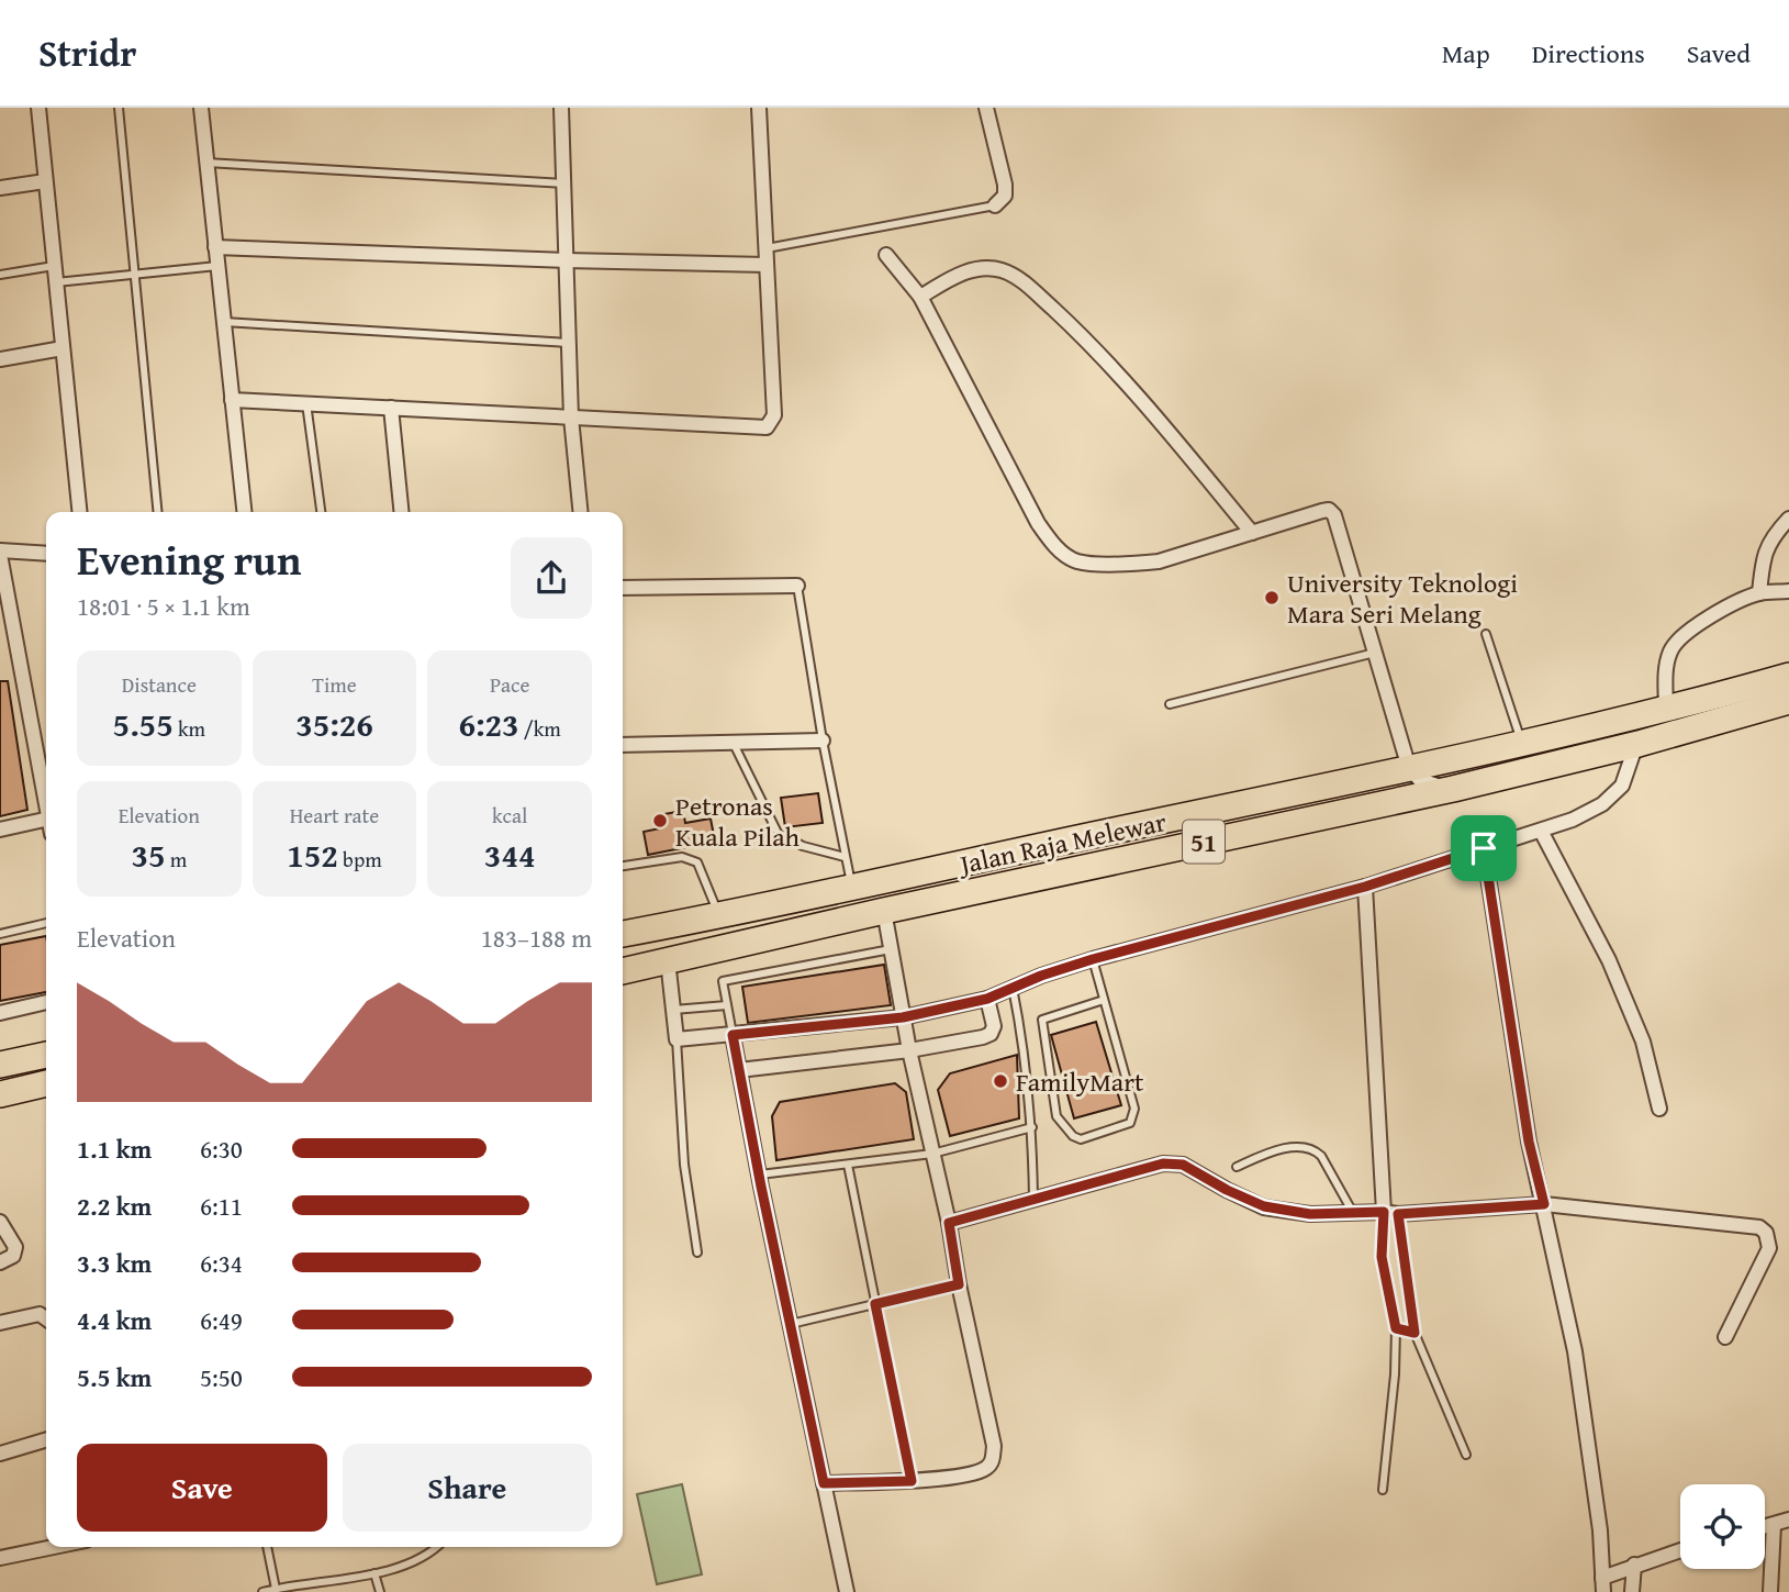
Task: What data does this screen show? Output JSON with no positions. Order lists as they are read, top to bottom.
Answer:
{
  "streets": {
    "highway": ["51", "Jalan Raja Melewar"]
  },
  "places": ["University Teknologi Mara Seri Melang", "Petronas Kuala Pilah", "FamilyMart"],
  "page": {
    "header": "Stridr",
    "nav": ["Map", "Directions", "Saved"],
    "heading": ["Evening run", "18:01 · 5 × 1.1 km"],
    "stats": [
      ["Distance", "5.55 km"],
      ["Time", "35:26"],
      ["Pace", "6:23 /km"],
      ["Elevation", "35 m"],
      ["Heart rate", "152 bpm"],
      ["kcal", "344"]
    ],
    "chart": ["Elevation", "183–188 m"],
    "list": [
      {
        "name": "1.1 km",
        "note": "6:30"
      },
      {
        "name": "2.2 km",
        "note": "6:11"
      },
      {
        "name": "3.3 km",
        "note": "6:34"
      },
      {
        "name": "4.4 km",
        "note": "6:49"
      },
      {
        "name": "5.5 km",
        "note": "5:50"
      }
    ],
    "buttons": ["Save", "Share"]
  }
}
